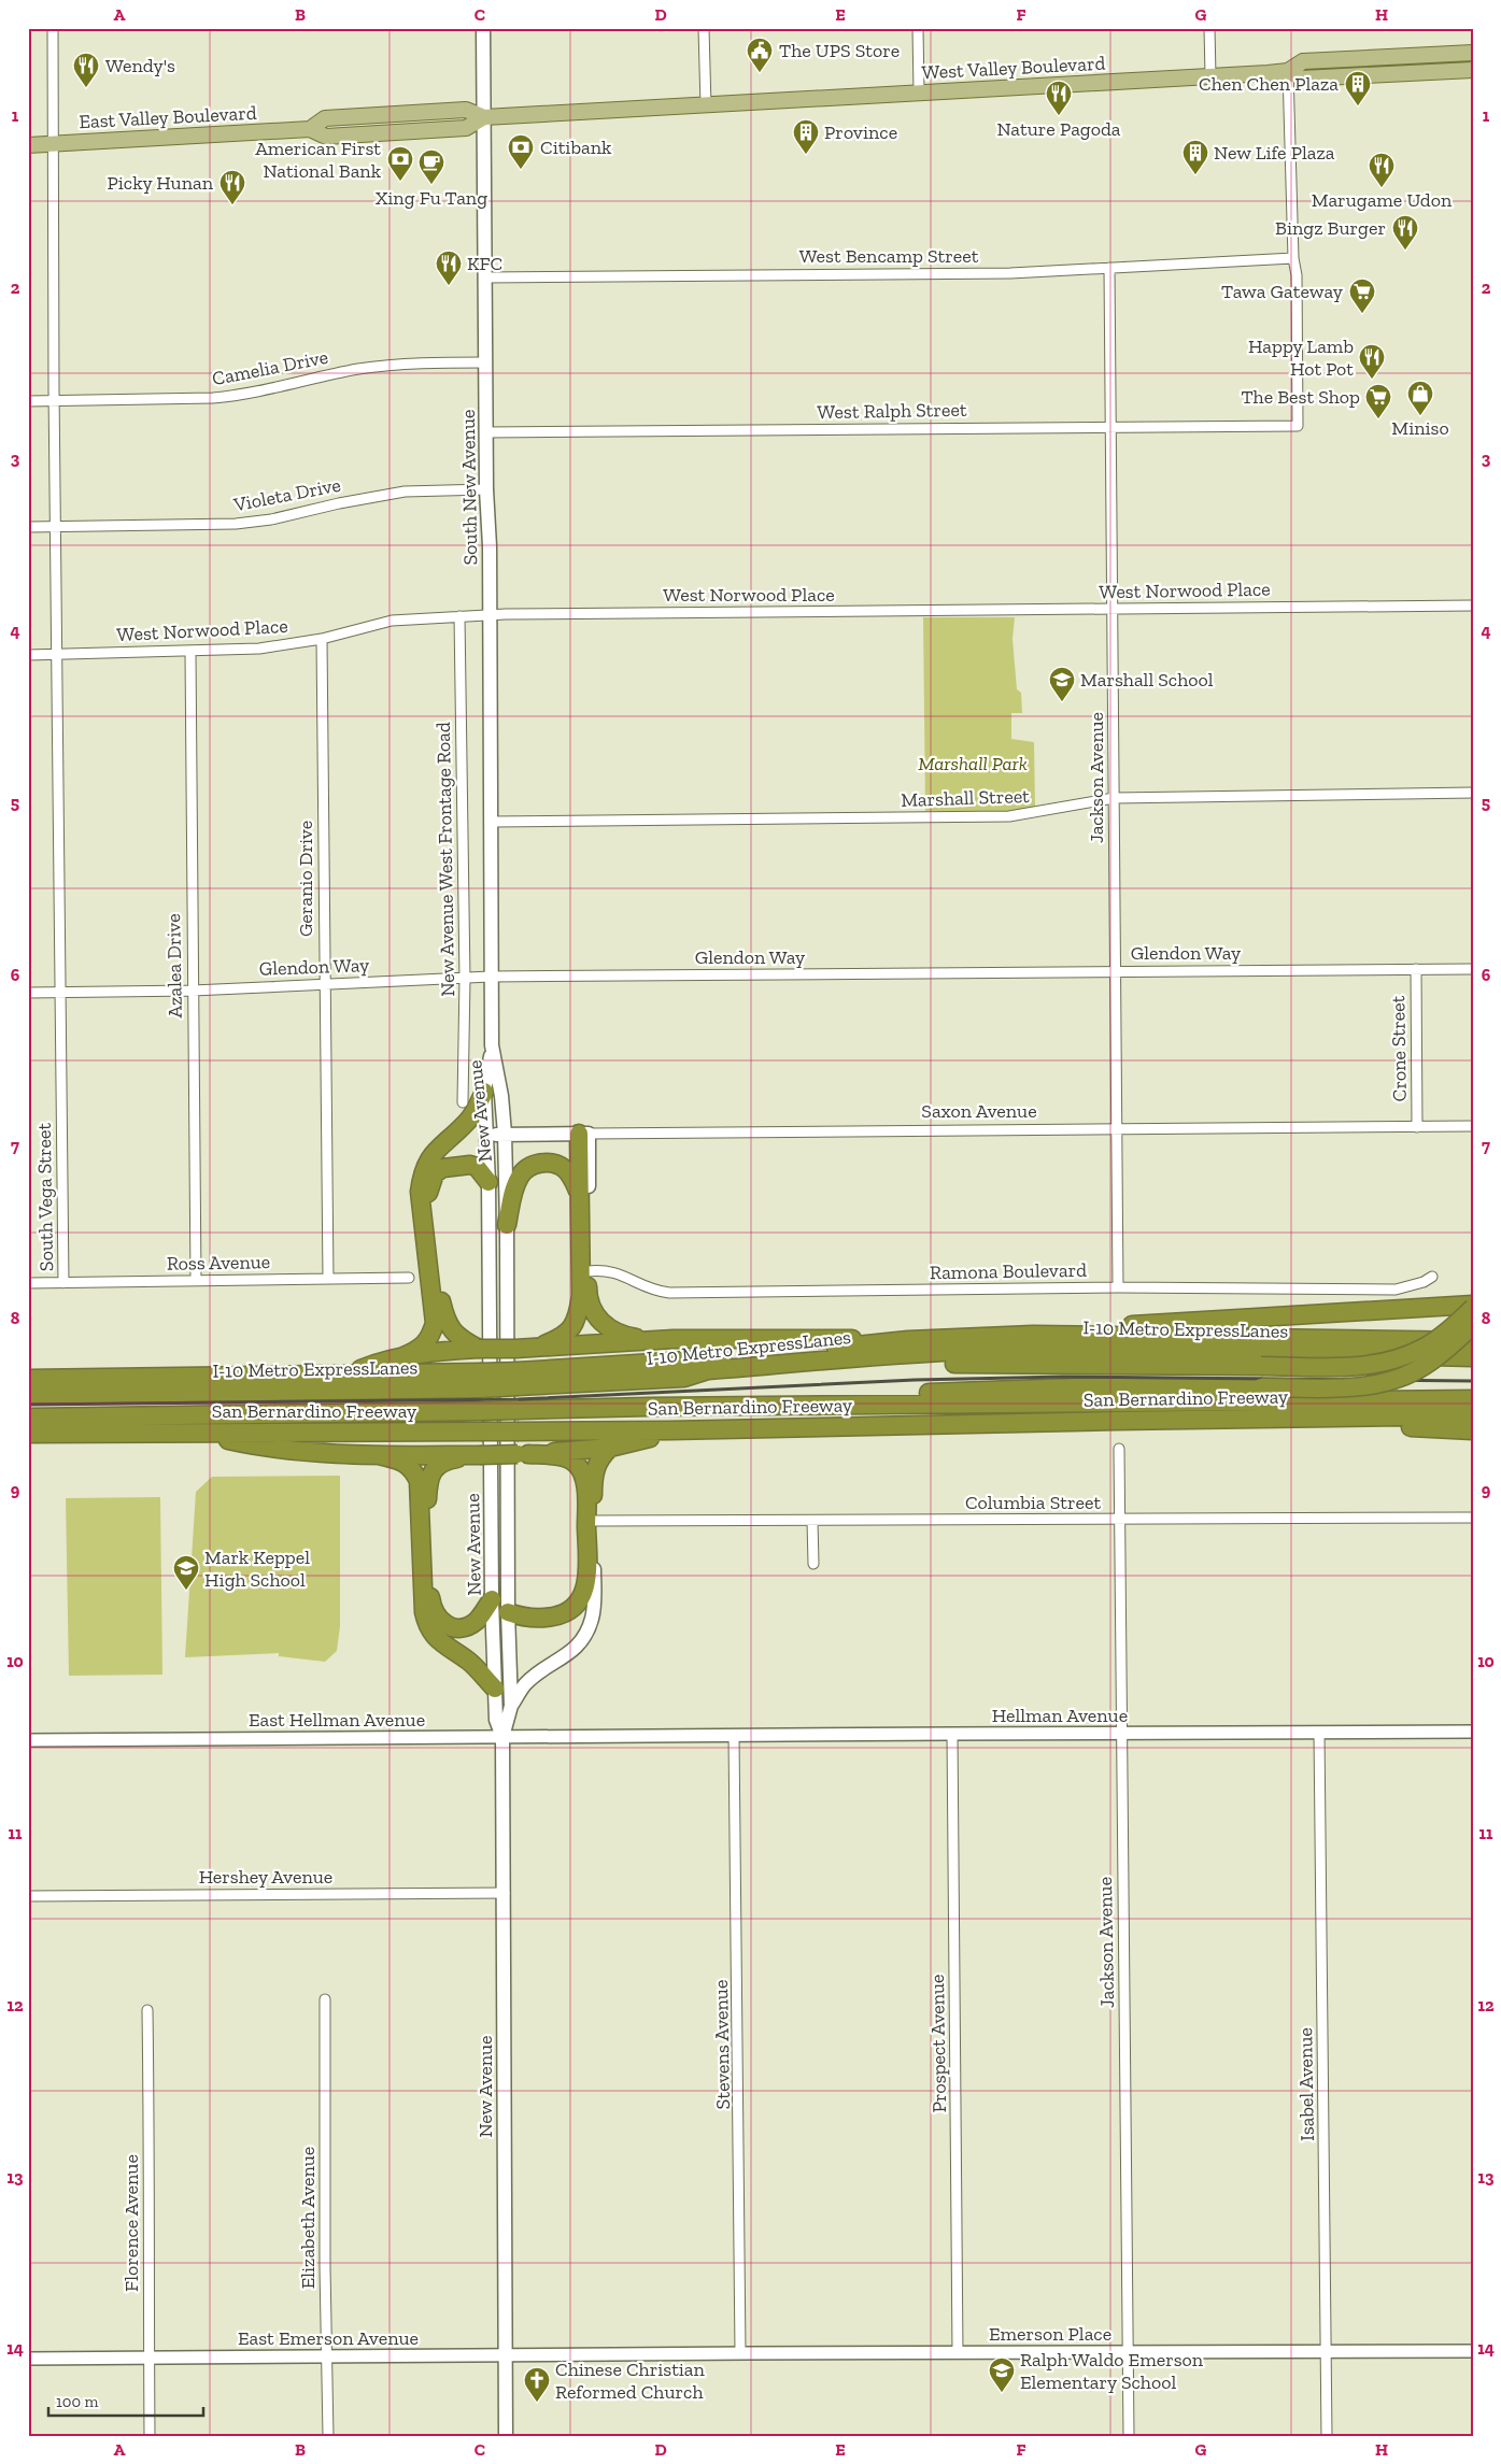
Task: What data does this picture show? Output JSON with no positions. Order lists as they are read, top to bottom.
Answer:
{
  "streets": {
    "highway": ["I-10 Metro ExpressLanes", "San Bernardino Freeway"],
    "main road": [
      "West Valley Boulevard",
      "East Valley Boulevard",
      "South New Avenue",
      "New Avenue",
      "Saxon Avenue"
    ],
    "street": [
      "West Bencamp Street",
      "Camelia Drive",
      "West Ralph Street",
      "Violeta Drive",
      "West Norwood Place",
      "Jackson Avenue",
      "Marshall Street",
      "New Avenue West Frontage Road",
      "Geranio Drive",
      "Glendon Way",
      "Azalea Drive",
      "Crone Street",
      "South Vega Street",
      "Ross Avenue",
      "Ramona Boulevard",
      "Columbia Street",
      "Hellman Avenue",
      "East Hellman Avenue",
      "Hershey Avenue",
      "Prospect Avenue",
      "Stevens Avenue",
      "Isabel Avenue",
      "Elizabeth Avenue",
      "Florence Avenue",
      "Emerson Place",
      "East Emerson Avenue"
    ]
  },
  "crossings": [
    ["West Valley Boulevard", "East Valley Boulevard"],
    ["West Valley Boulevard", "South New Avenue"],
    ["East Valley Boulevard", "South Vega Street"],
    ["West Bencamp Street", "West Ralph Street"],
    ["West Bencamp Street", "South New Avenue"],
    ["West Bencamp Street", "Jackson Avenue"],
    ["Camelia Drive", "South New Avenue"],
    ["Camelia Drive", "South Vega Street"],
    ["West Ralph Street", "South New Avenue"],
    ["West Ralph Street", "Jackson Avenue"],
    ["South New Avenue", "Violeta Drive"],
    ["South New Avenue", "West Norwood Place"],
    ["South New Avenue", "Marshall Street"],
    ["South New Avenue", "Glendon Way"],
    ["Violeta Drive", "South Vega Street"],
    ["West Norwood Place", "Jackson Avenue"],
    ["West Norwood Place", "New Avenue West Frontage Road"],
    ["West Norwood Place", "Geranio Drive"],
    ["West Norwood Place", "Azalea Drive"],
    ["West Norwood Place", "South Vega Street"],
    ["Jackson Avenue", "Marshall Street"],
    ["Jackson Avenue", "Glendon Way"],
    ["Jackson Avenue", "Saxon Avenue"],
    ["Jackson Avenue", "Ramona Boulevard"],
    ["Jackson Avenue", "Columbia Street"],
    ["Jackson Avenue", "Hellman Avenue"],
    ["Jackson Avenue", "Emerson Place"],
    ["New Avenue West Frontage Road", "Glendon Way"],
    ["Geranio Drive", "Glendon Way"],
    ["Geranio Drive", "Ross Avenue"],
    ["Glendon Way", "Azalea Drive"],
    ["Glendon Way", "Crone Street"],
    ["Glendon Way", "South Vega Street"],
    ["Azalea Drive", "Ross Avenue"],
    ["Crone Street", "Saxon Avenue"],
    ["New Avenue", "Saxon Avenue"],
    ["New Avenue", "East Hellman Avenue"],
    ["New Avenue", "Hershey Avenue"],
    ["New Avenue", "East Emerson Avenue"],
    ["South Vega Street", "Ross Avenue"],
    ["I-10 Metro ExpressLanes", "San Bernardino Freeway"],
    ["Hellman Avenue", "East Hellman Avenue"],
    ["Hellman Avenue", "Prospect Avenue"],
    ["Hellman Avenue", "Stevens Avenue"],
    ["Hellman Avenue", "Isabel Avenue"],
    ["Prospect Avenue", "Emerson Place"],
    ["Stevens Avenue", "Emerson Place"],
    ["Isabel Avenue", "Emerson Place"],
    ["Elizabeth Avenue", "East Emerson Avenue"],
    ["Florence Avenue", "East Emerson Avenue"],
    ["Emerson Place", "East Emerson Avenue"]
  ],
  "parks": ["Marshall Park"],
  "places": {
    "public building": ["The UPS Store"],
    "restaurant": [
      "Wendy's",
      "Nature Pagoda",
      "Marugame Udon",
      "Picky Hunan",
      "Bingz Burger",
      "KFC",
      "Happy Lamb Hot Pot"
    ],
    "building": ["Chen Chen Plaza", "Province", "New Life Plaza"],
    "bank": ["Citibank", "American First National Bank"],
    "cafe": ["Xing Fu Tang"],
    "supermarket": ["Tawa Gateway", "The Best Shop"],
    "shop": ["Miniso"],
    "school or university": ["Marshall School", "Mark Keppel High School", "Ralph Waldo Emerson Elementary School"],
    "church": ["Chinese Christian Reformed Church"]
  },
  "scale_bar": "100 m",
  "grid": {
    "columns": [
      "A",
      "B",
      "C",
      "D",
      "E",
      "F",
      "G",
      "H"
    ],
    "rows": [
      "1",
      "2",
      "3",
      "4",
      "5",
      "6",
      "7",
      "8",
      "9",
      "10",
      "11",
      "12",
      "13",
      "14"
    ]
  }
}
